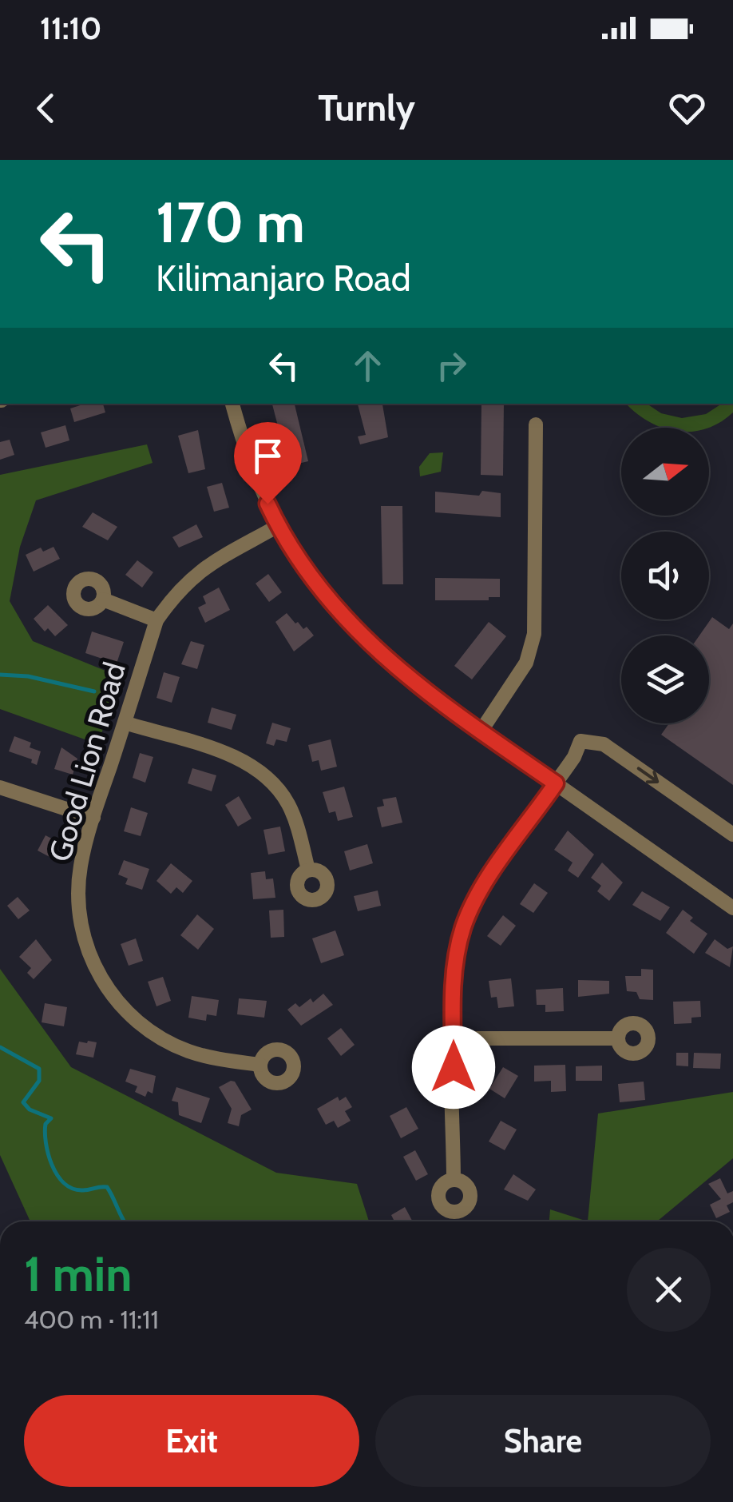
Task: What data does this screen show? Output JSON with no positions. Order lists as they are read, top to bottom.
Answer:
{
  "streets": {
    "street": ["Good Lion Road"]
  },
  "north": "right",
  "page": {
    "status": "11:10",
    "header": "Turnly",
    "turn": ["170 m", "Kilimanjaro Road"],
    "heading": ["1 min", "400 m · 11:11"],
    "buttons": ["Exit", "Share"]
  }
}
